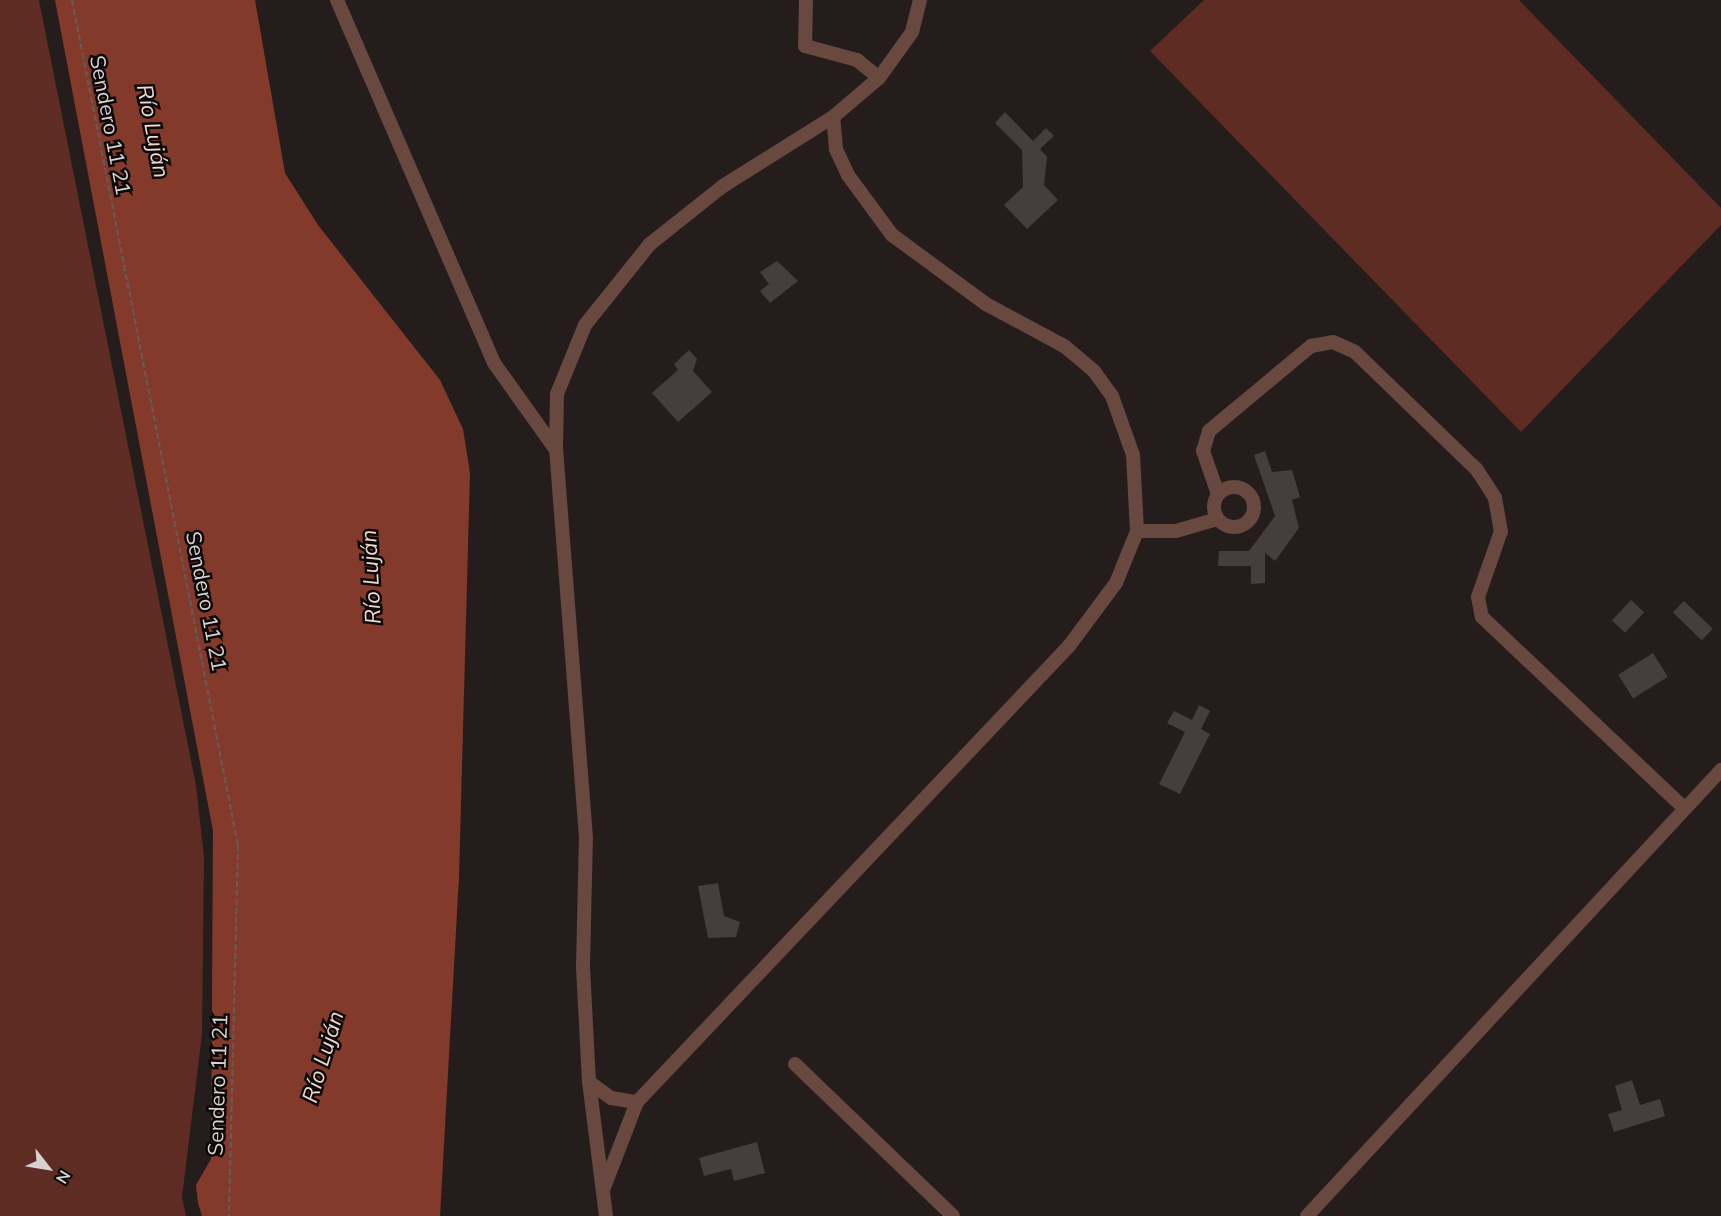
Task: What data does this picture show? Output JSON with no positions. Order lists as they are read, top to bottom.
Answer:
{
  "streets": {
    "path": ["Sendero 11 21"]
  },
  "water": ["Río Luján"],
  "north": "bottom right"
}
